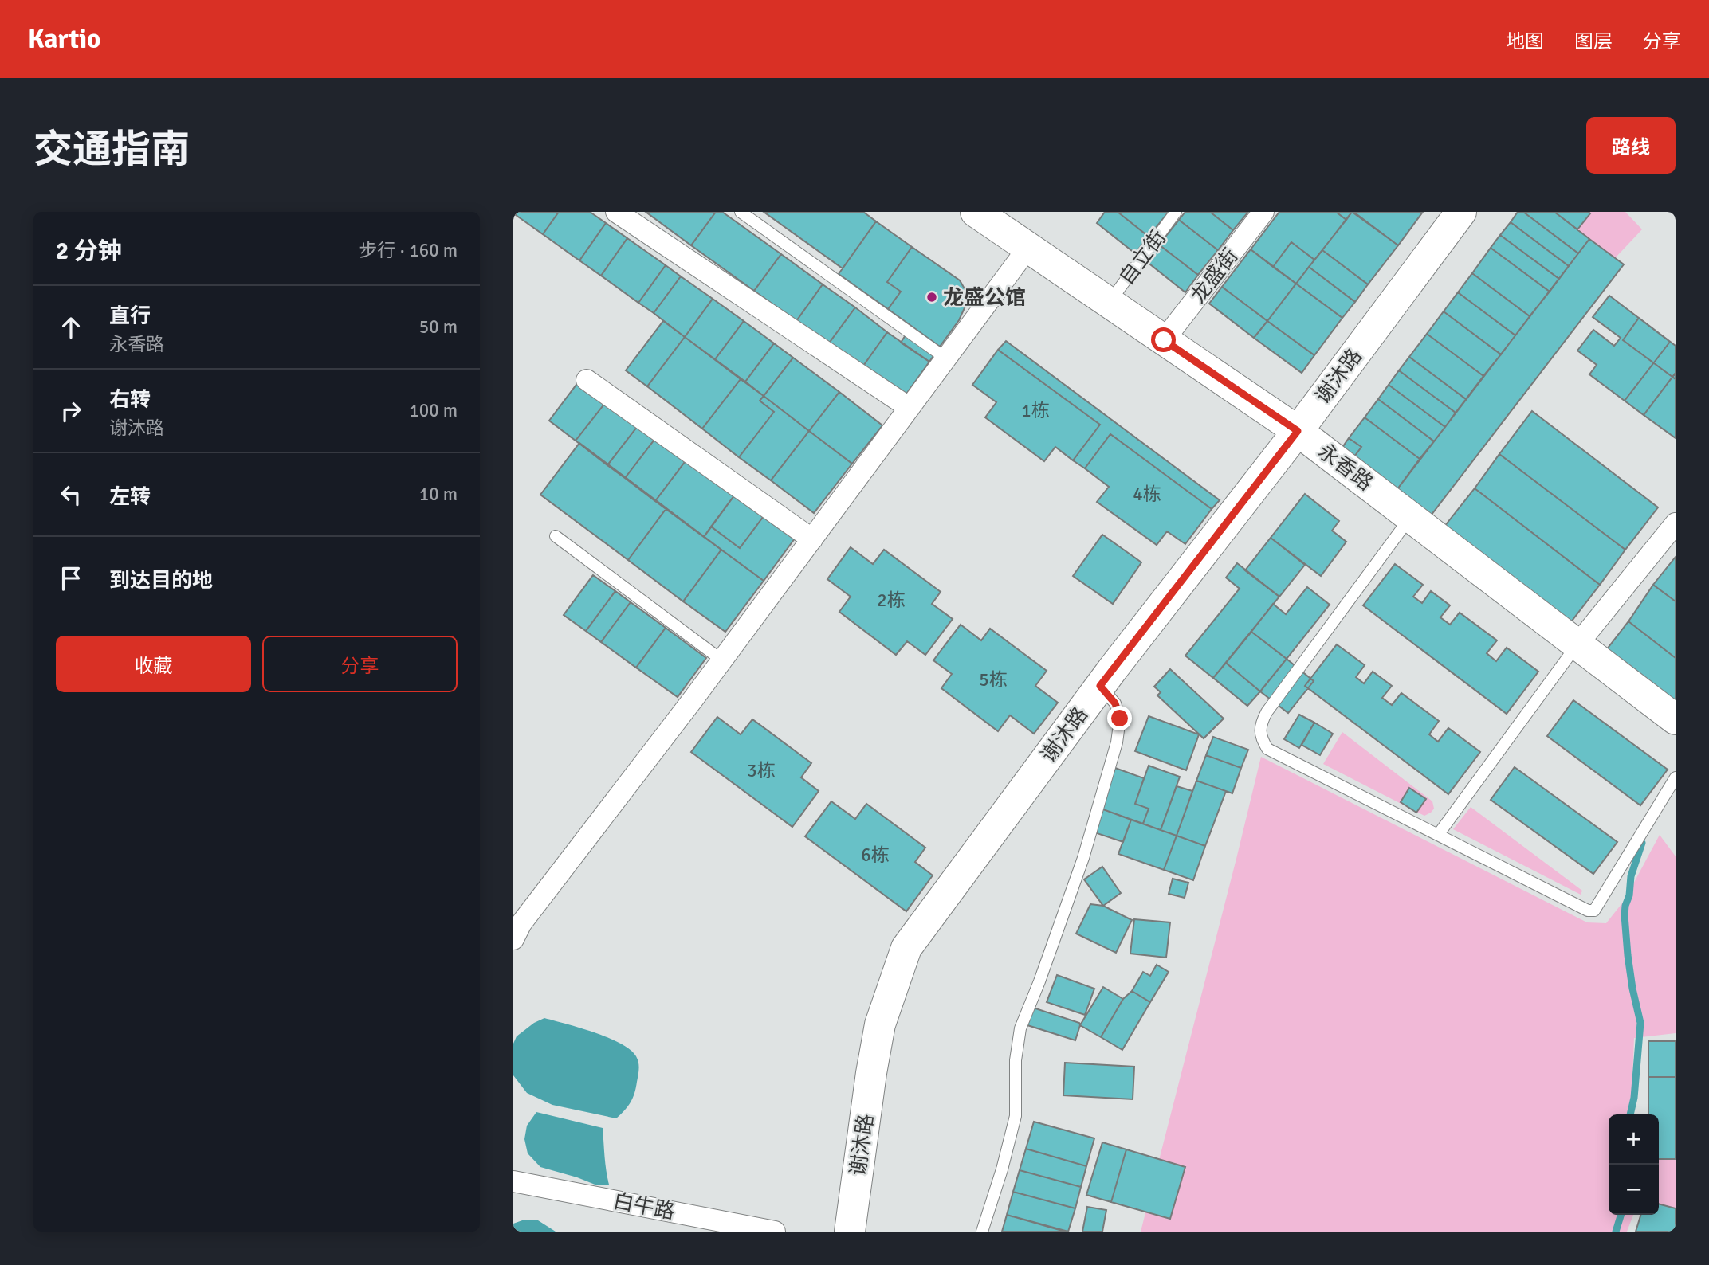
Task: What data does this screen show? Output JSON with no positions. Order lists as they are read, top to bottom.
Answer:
{
  "streets": {
    "street": [
      "龙盛街",
      "谢沐路",
      "永香路",
      "白牛路"
    ],
    "lane": ["自立街"]
  },
  "crossings": [
    ["自立街", "永香路"],
    ["龙盛街", "永香路"],
    ["谢沐路", "永香路"]
  ],
  "places": ["龙盛公馆"],
  "house_numbers": [
    "1栋",
    "4栋",
    "2栋",
    "5栋",
    "3栋",
    "6栋"
  ],
  "page": {
    "header": "Kartio",
    "nav": ["地图", "图层", "分享"],
    "title": "交通指南",
    "buttons": [
      "路线",
      ["收藏", "分享"]
    ],
    "heading": ["2 分钟", "步行 · 160 m"],
    "list": [
      ["直行", "永香路", "50 m"],
      ["右转", "谢沐路", "100 m"],
      ["左转", "10 m"],
      "到达目的地"
    ],
    "map_buttons": ["+", "−"]
  }
}
